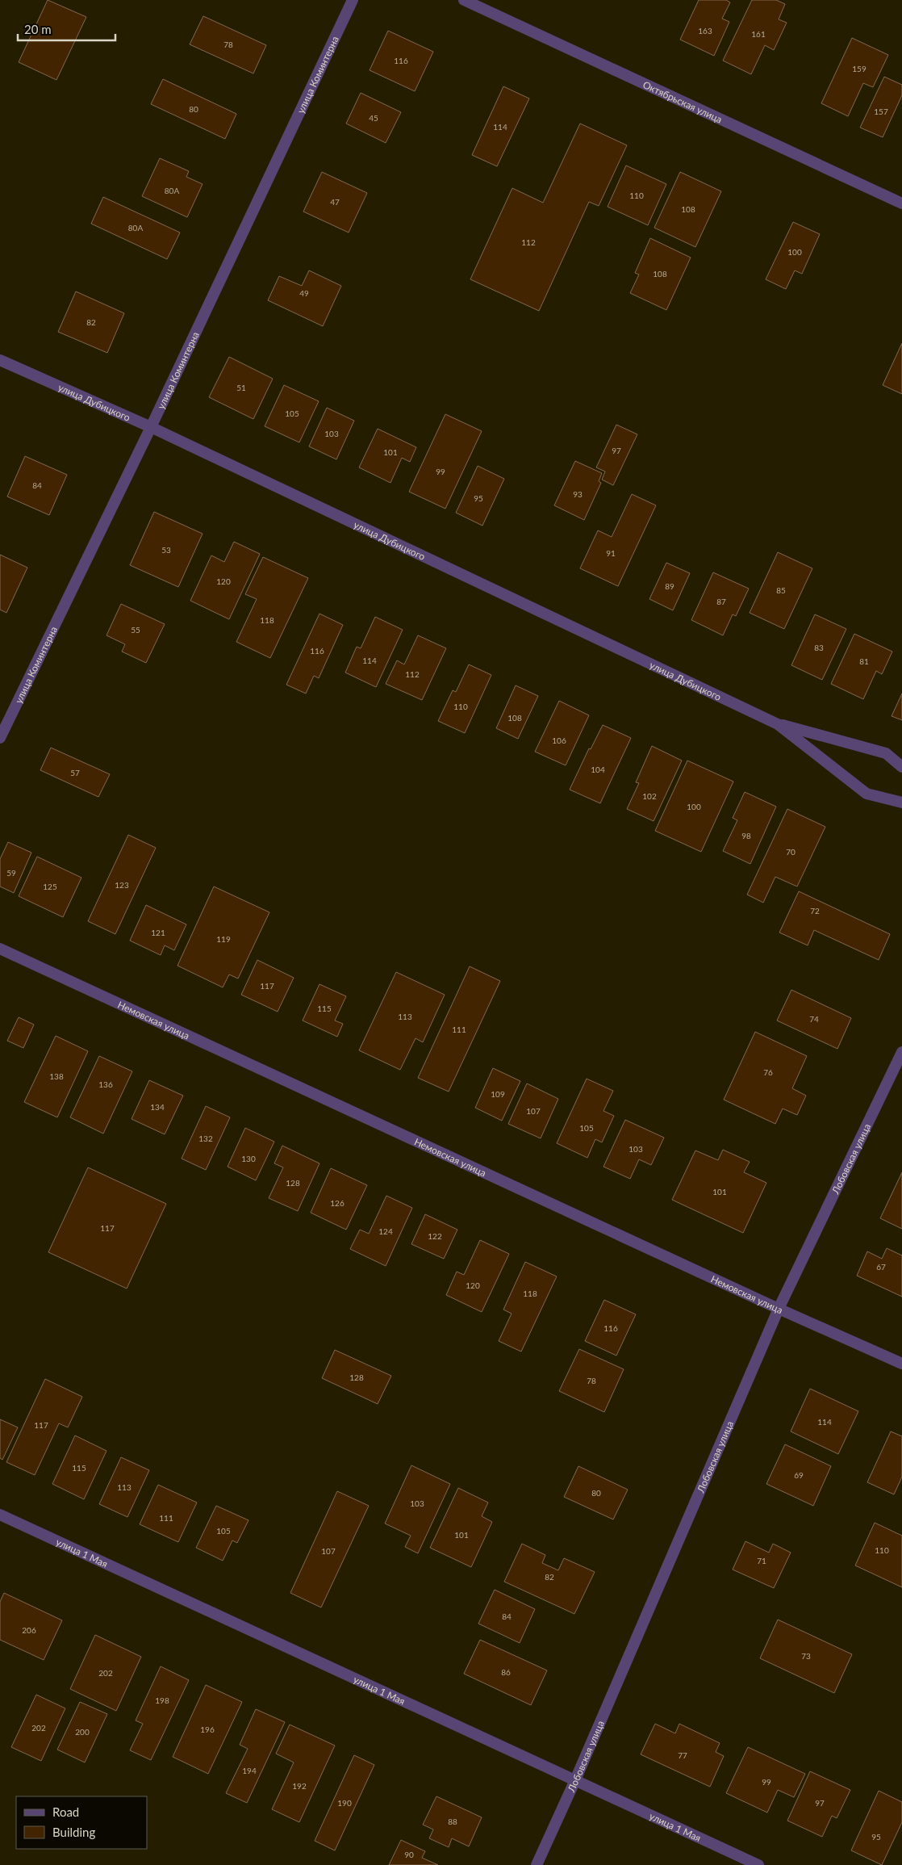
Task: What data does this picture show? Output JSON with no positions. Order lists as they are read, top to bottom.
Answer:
{
  "streets": {
    "street": [
      "улица Коминтерна",
      "Октябрьская улица",
      "улица Дубицкого",
      "Немовская улица",
      "Лобовская улица",
      "улица 1 Мая"
    ]
  },
  "crossings": [
    ["улица Коминтерна", "улица Дубицкого"],
    ["Немовская улица", "Лобовская улица"],
    ["Лобовская улица", "улица 1 Мая"]
  ],
  "house_numbers": [
    "163",
    "161",
    "78",
    "116",
    "159",
    "80",
    "157",
    "45",
    "114",
    "80А",
    "110",
    "47",
    "108",
    "80А",
    "112",
    "100",
    "108",
    "49",
    "82",
    "51",
    "105",
    "103",
    "97",
    "101",
    "99",
    "84",
    "93",
    "95",
    "53",
    "91",
    "120",
    "89",
    "85",
    "87",
    "118",
    "55",
    "83",
    "116",
    "114",
    "81",
    "112",
    "110",
    "108",
    "106",
    "104",
    "57",
    "102",
    "100",
    "98",
    "70",
    "59",
    "123",
    "125",
    "72",
    "121",
    "119",
    "117",
    "115",
    "113",
    "74",
    "111",
    "76",
    "138",
    "136",
    "109",
    "134",
    "107",
    "105",
    "132",
    "103",
    "130",
    "128",
    "101",
    "126",
    "117",
    "124",
    "122",
    "67",
    "120",
    "118",
    "116",
    "128",
    "78",
    "114",
    "117",
    "115",
    "69",
    "113",
    "80",
    "103",
    "111",
    "105",
    "101",
    "110",
    "107",
    "71",
    "82",
    "84",
    "206",
    "73",
    "86",
    "202",
    "198",
    "202",
    "196",
    "200",
    "77",
    "194",
    "99",
    "192",
    "190",
    "97",
    "88",
    "95",
    "90"
  ],
  "legend": ["Road", "Building"],
  "scale_bar": "20 m"
}
